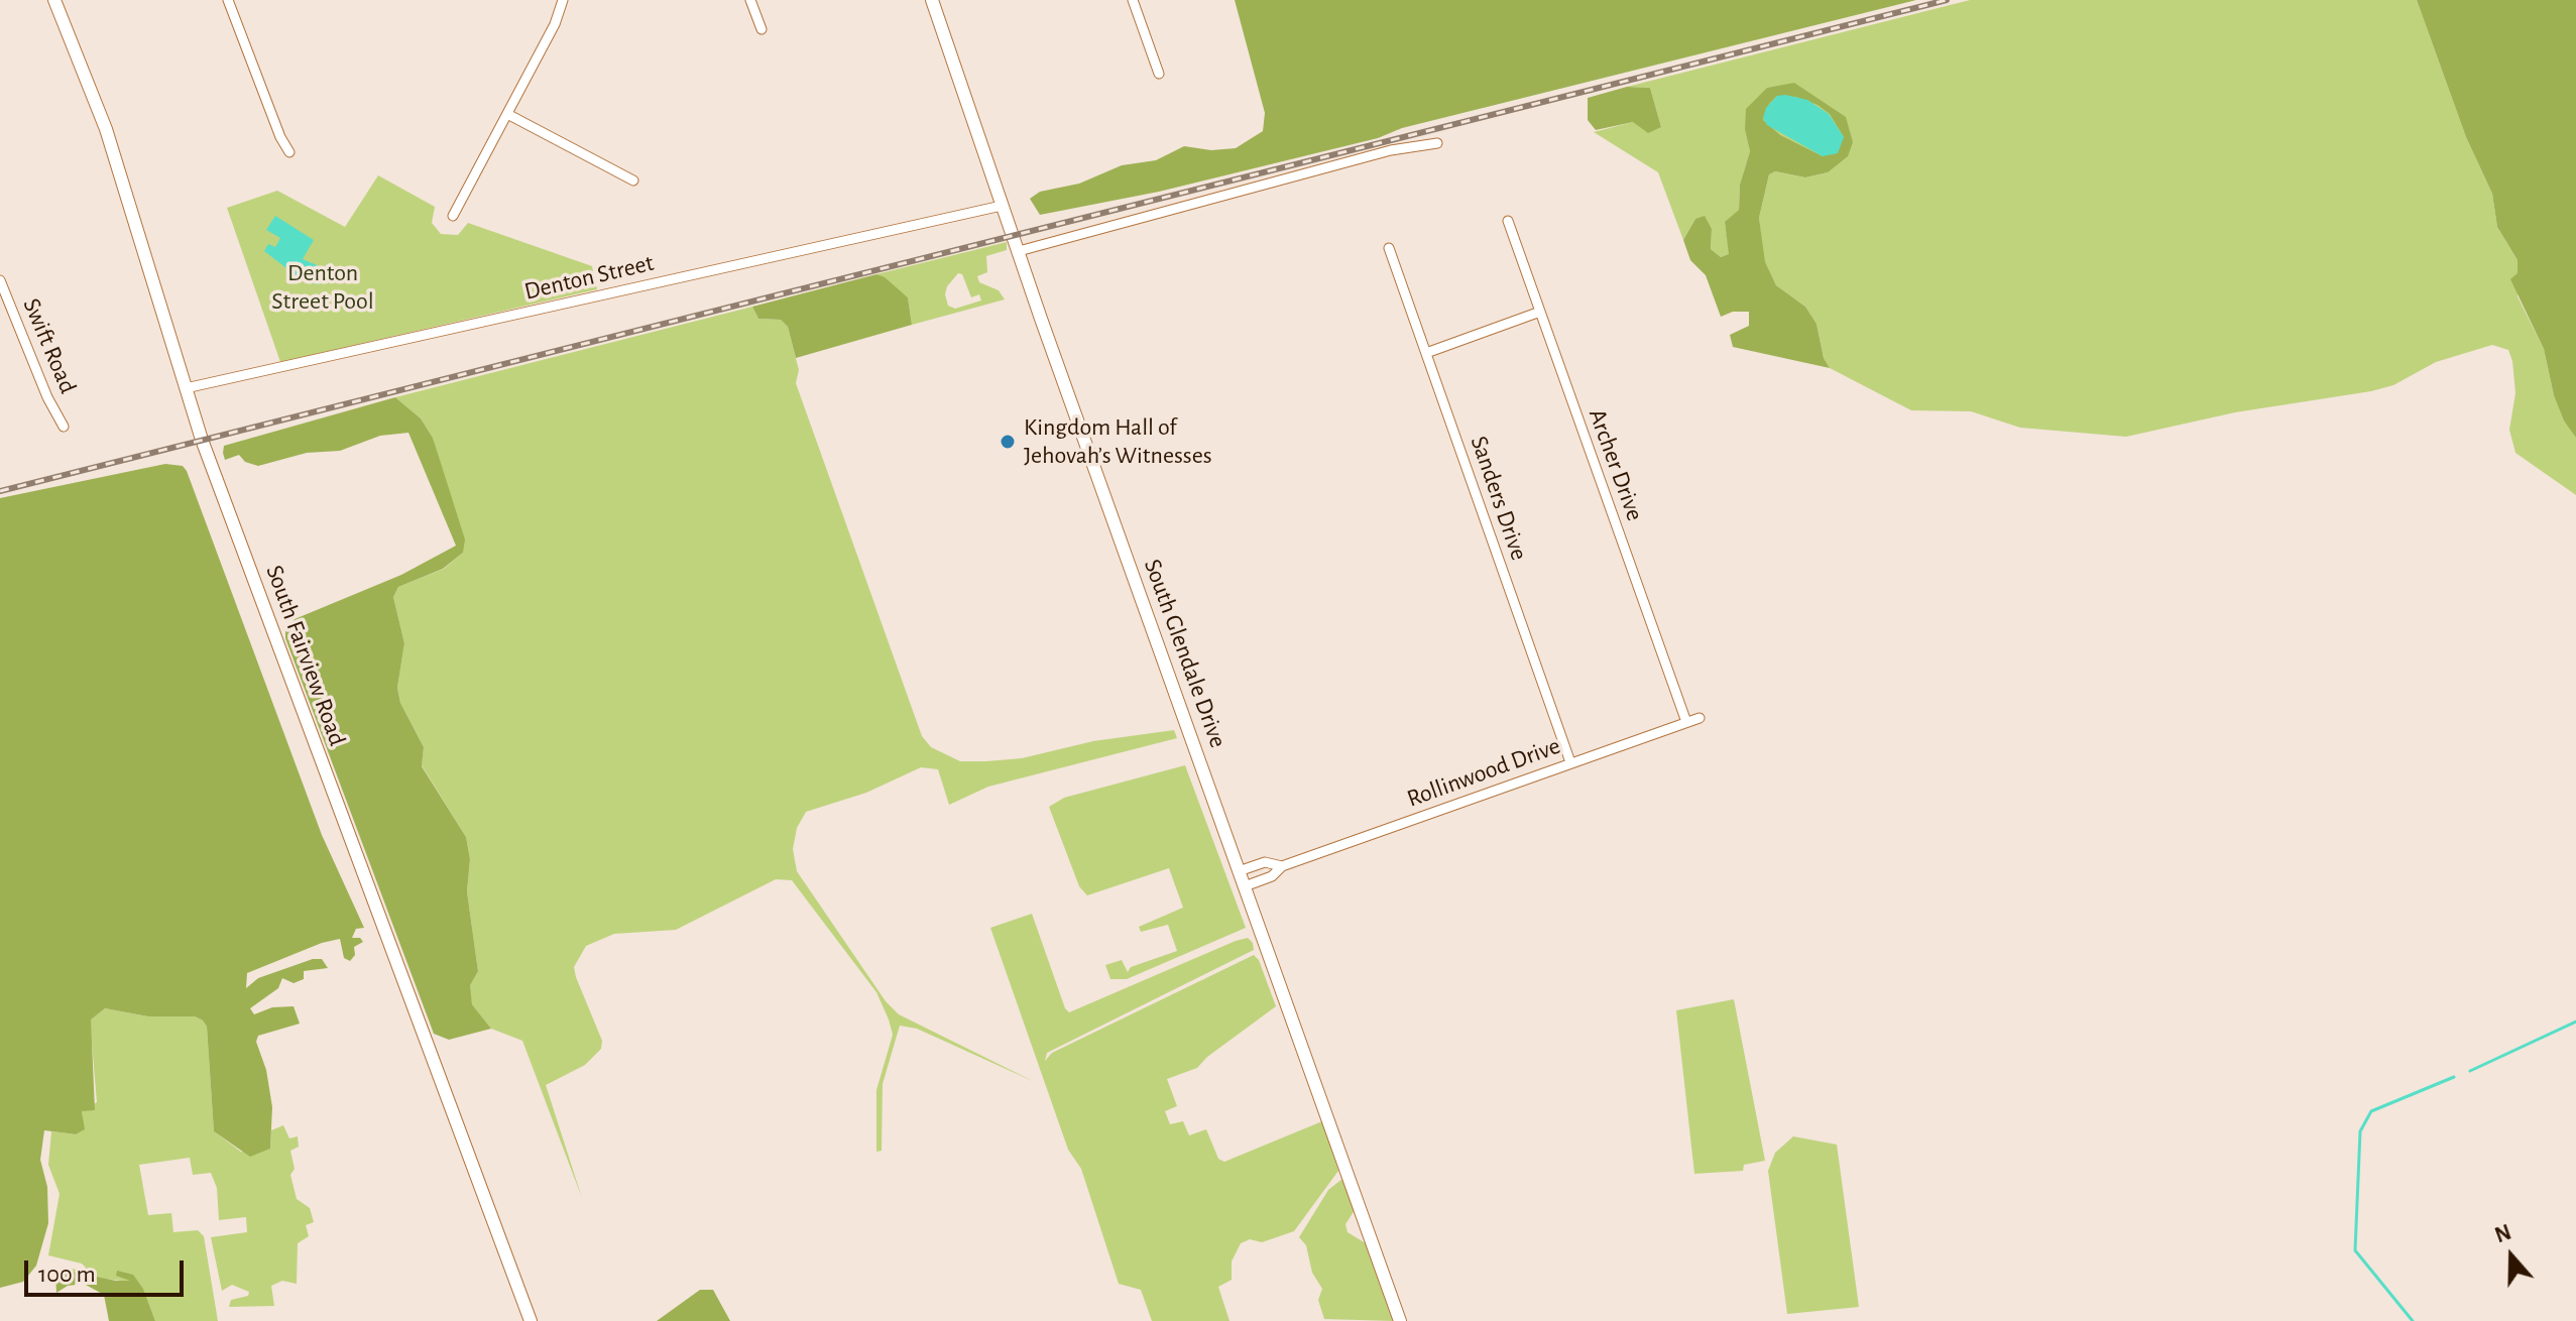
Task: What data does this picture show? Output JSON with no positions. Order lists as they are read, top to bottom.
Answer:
{
  "streets": {
    "street": [
      "Denton Street",
      "Swift Road",
      "Archer Drive",
      "Sanders Drive",
      "South Glendale Drive",
      "South Fairview Road",
      "Rollinwood Drive"
    ]
  },
  "crossings": [
    ["Denton Street", "South Glendale Drive"],
    ["Denton Street", "South Fairview Road"],
    ["Archer Drive", "Rollinwood Drive"],
    ["Sanders Drive", "Rollinwood Drive"],
    ["South Glendale Drive", "Rollinwood Drive"]
  ],
  "parks": ["Denton Street Pool"],
  "places": ["Kingdom Hall of Jehovah’s Witnesses"],
  "scale_bar": "100 m",
  "north": "top"
}
